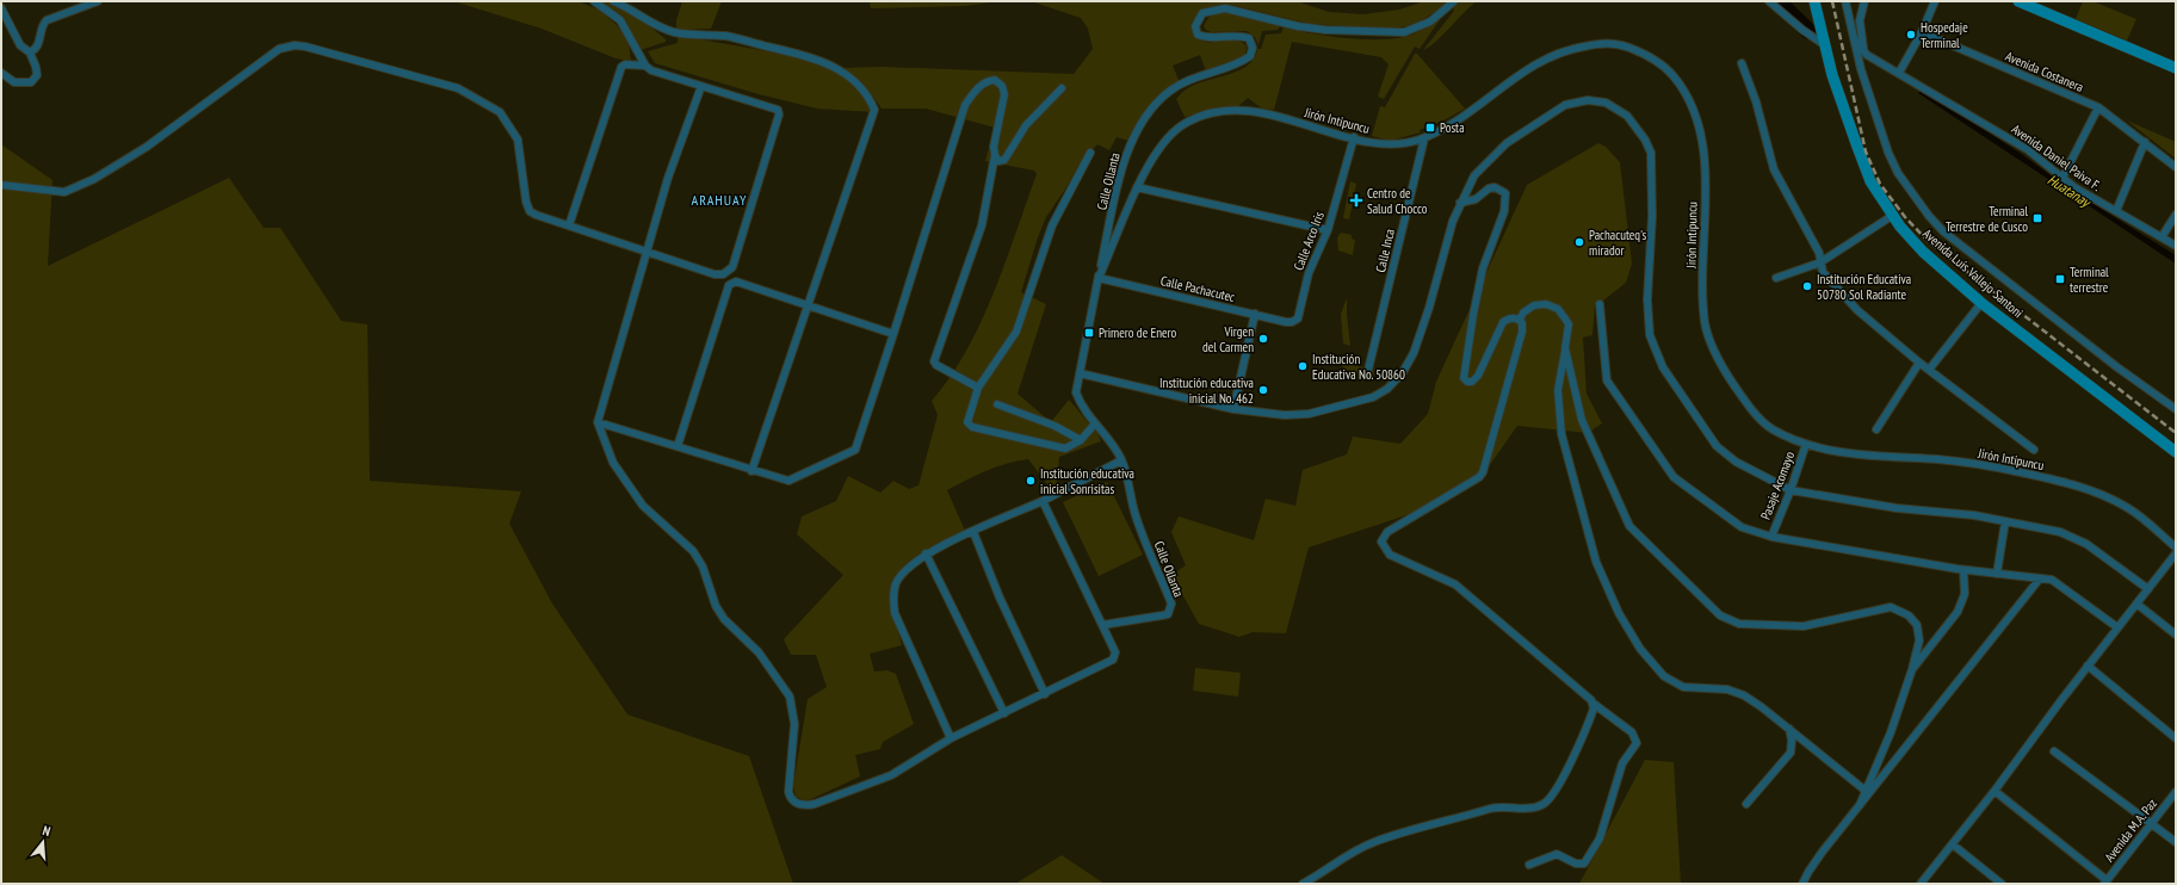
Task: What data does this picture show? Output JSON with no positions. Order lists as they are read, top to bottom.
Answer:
{
  "streets": {
    "street": [
      "Avenida Costanera",
      "Jirón Intipuncu",
      "Avenida Daniel Paiva F.",
      "Calle Ollanta",
      "Calle Arco Iris",
      "Calle Inca",
      "Avenida Luis Vallejo Santoni",
      "Calle Pachacutec",
      "Pasaje Acomayo",
      "Avenida M.A. Paz"
    ]
  },
  "crossings": [
    ["Jirón Intipuncu", "Calle Ollanta"],
    ["Jirón Intipuncu", "Calle Arco Iris"],
    ["Jirón Intipuncu", "Calle Inca"],
    ["Jirón Intipuncu", "Calle Pachacutec"],
    ["Jirón Intipuncu", "Pasaje Acomayo"],
    ["Calle Ollanta", "Calle Pachacutec"],
    ["Calle Arco Iris", "Calle Pachacutec"]
  ],
  "districts": ["ARAHUAY"],
  "water": ["Huatanay"],
  "places": {
    "other": [
      "Hospedaje Terminal",
      "Pachacuteq's mirador",
      "Institución Educativa 50780 Sol Radiante",
      "Virgen del Carmen",
      "Institución Educativa No. 50860",
      "Institución educativa inicial No. 462",
      "Institución educativa inicial Sonrisitas"
    ],
    "transit": [
      "Posta",
      "Terminal Terrestre de Cusco",
      "Terminal terrestre",
      "Primero de Enero"
    ],
    "health": ["Centro de Salud Chocco"]
  },
  "north": "top"
}
